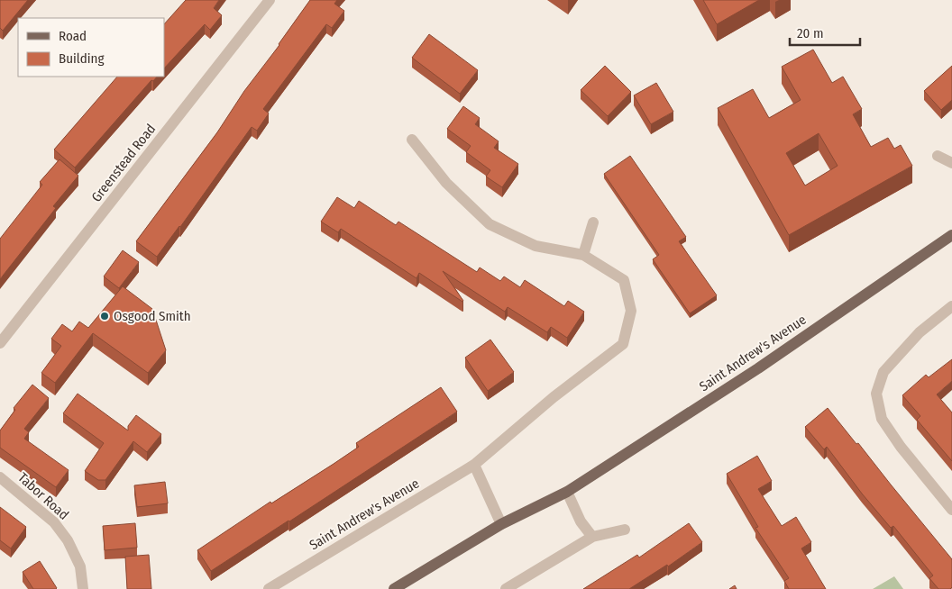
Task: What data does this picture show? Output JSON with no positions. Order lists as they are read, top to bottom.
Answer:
{
  "streets": {
    "main road": ["Saint Andrew's Avenue"],
    "street": ["Greenstead Road", "Tabor Road"]
  },
  "places": ["Osgood Smith"],
  "legend": ["Road", "Building"],
  "scale_bar": "20 m"
}
